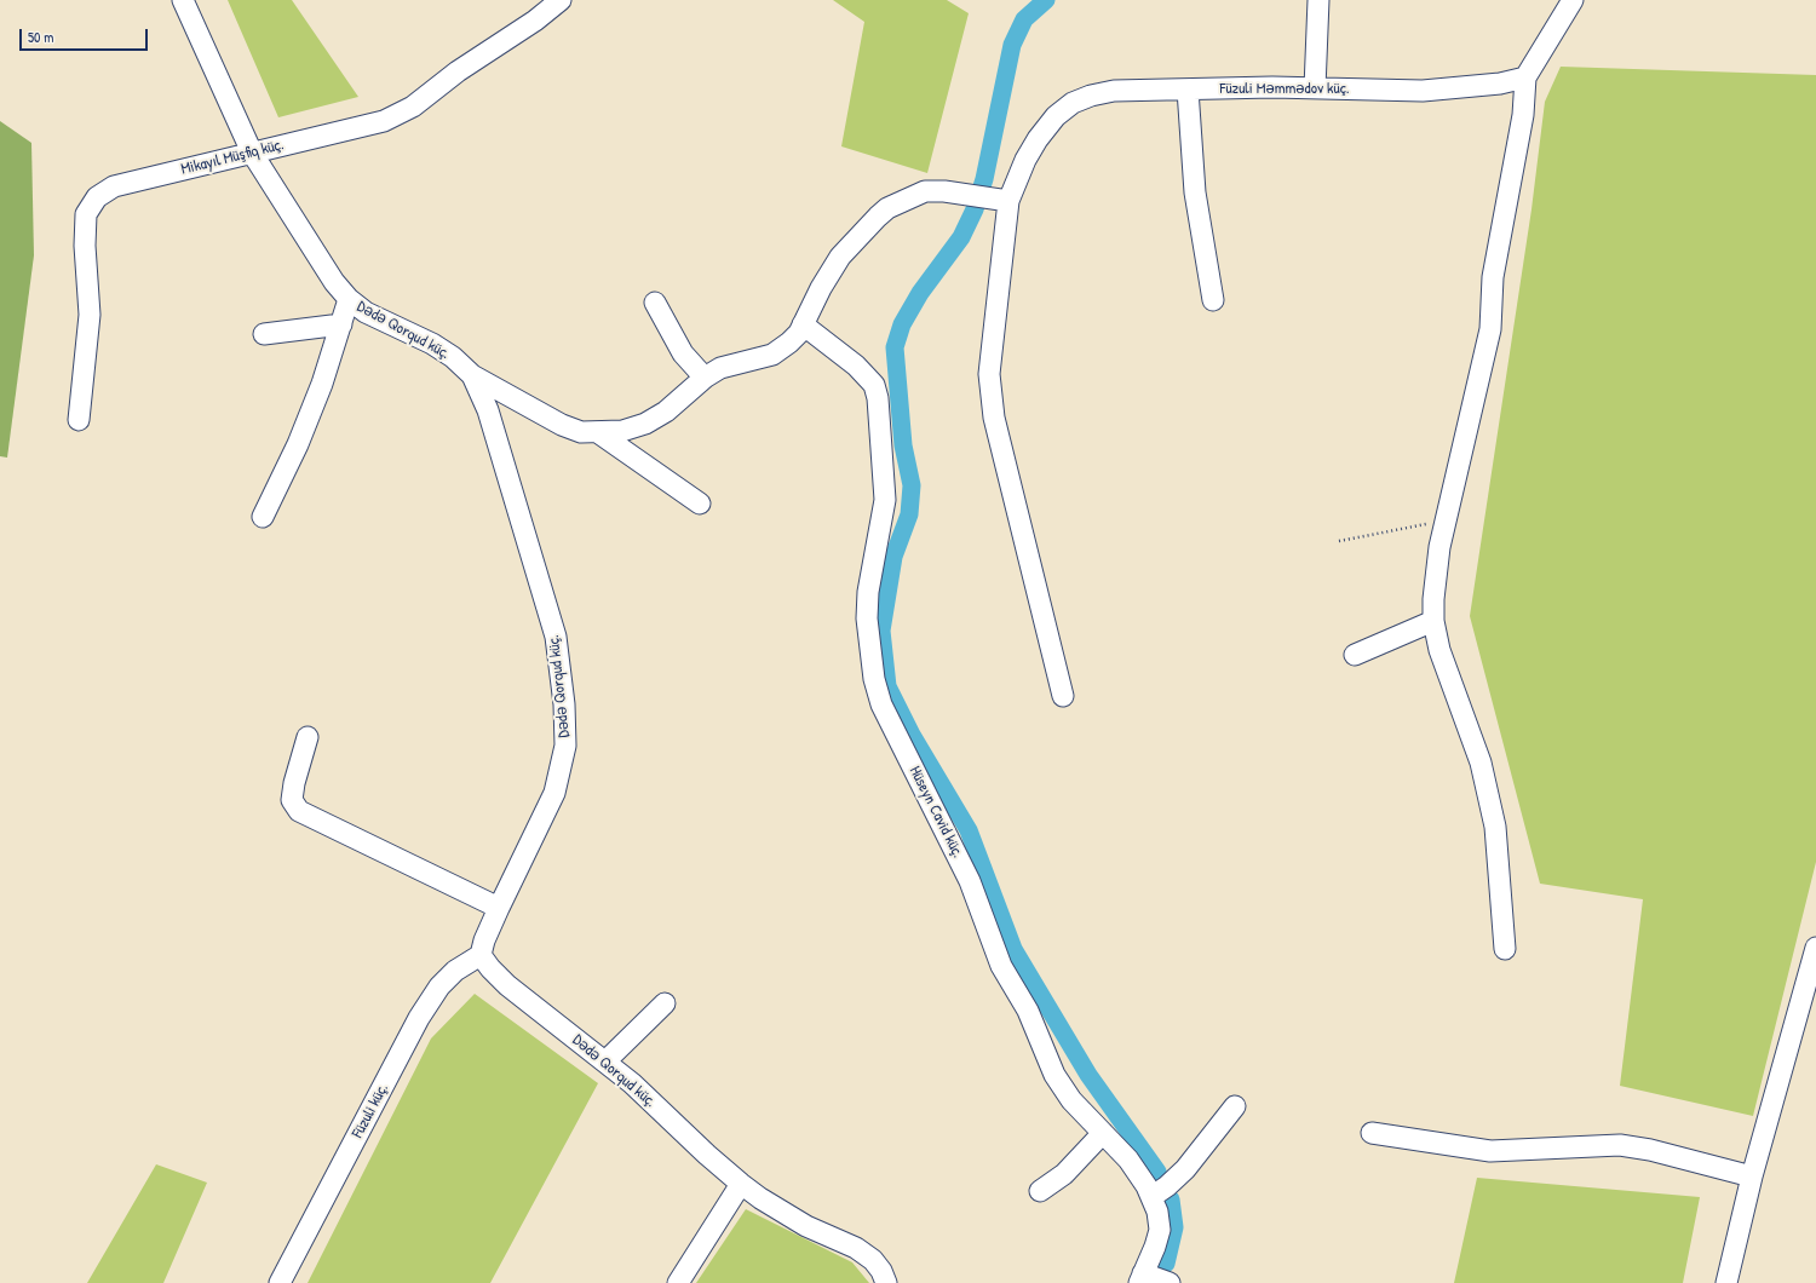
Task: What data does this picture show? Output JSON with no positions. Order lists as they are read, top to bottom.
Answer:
{
  "streets": {
    "street": [
      "Füzuli Məmmədov küç.",
      "Mikayıl Müşfiq küç.",
      "Dədə Qorqud küç.",
      "Hüseyn Cavid küç.",
      "Füzuli küç."
    ]
  },
  "crossings": [
    ["Mikayıl Müşfiq küç.", "Dədə Qorqud küç."],
    ["Dədə Qorqud küç.", "Füzuli küç."]
  ],
  "scale_bar": "50 m"
}
